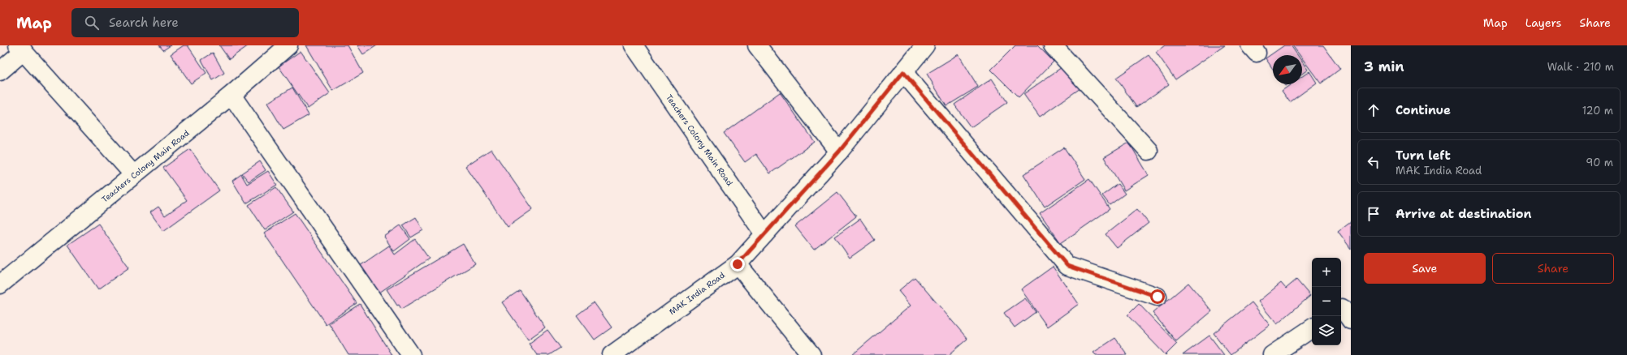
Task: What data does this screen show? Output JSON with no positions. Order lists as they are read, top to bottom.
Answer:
{
  "streets": {
    "street": ["Teachers Colony Main Road", "MAK India Road"]
  },
  "crossings": [
    ["Teachers Colony Main Road", "MAK India Road"]
  ],
  "north": "bottom left",
  "page": {
    "header": "Map",
    "search": "Search here",
    "nav": ["Map", "Layers", "Share"],
    "heading": ["3 min", "Walk · 210 m"],
    "list": [
      ["Continue", "120 m"],
      ["Turn left", "MAK India Road", "90 m"],
      "Arrive at destination"
    ],
    "buttons": ["Save", "Share"],
    "map_buttons": ["+", "−"]
  }
}
